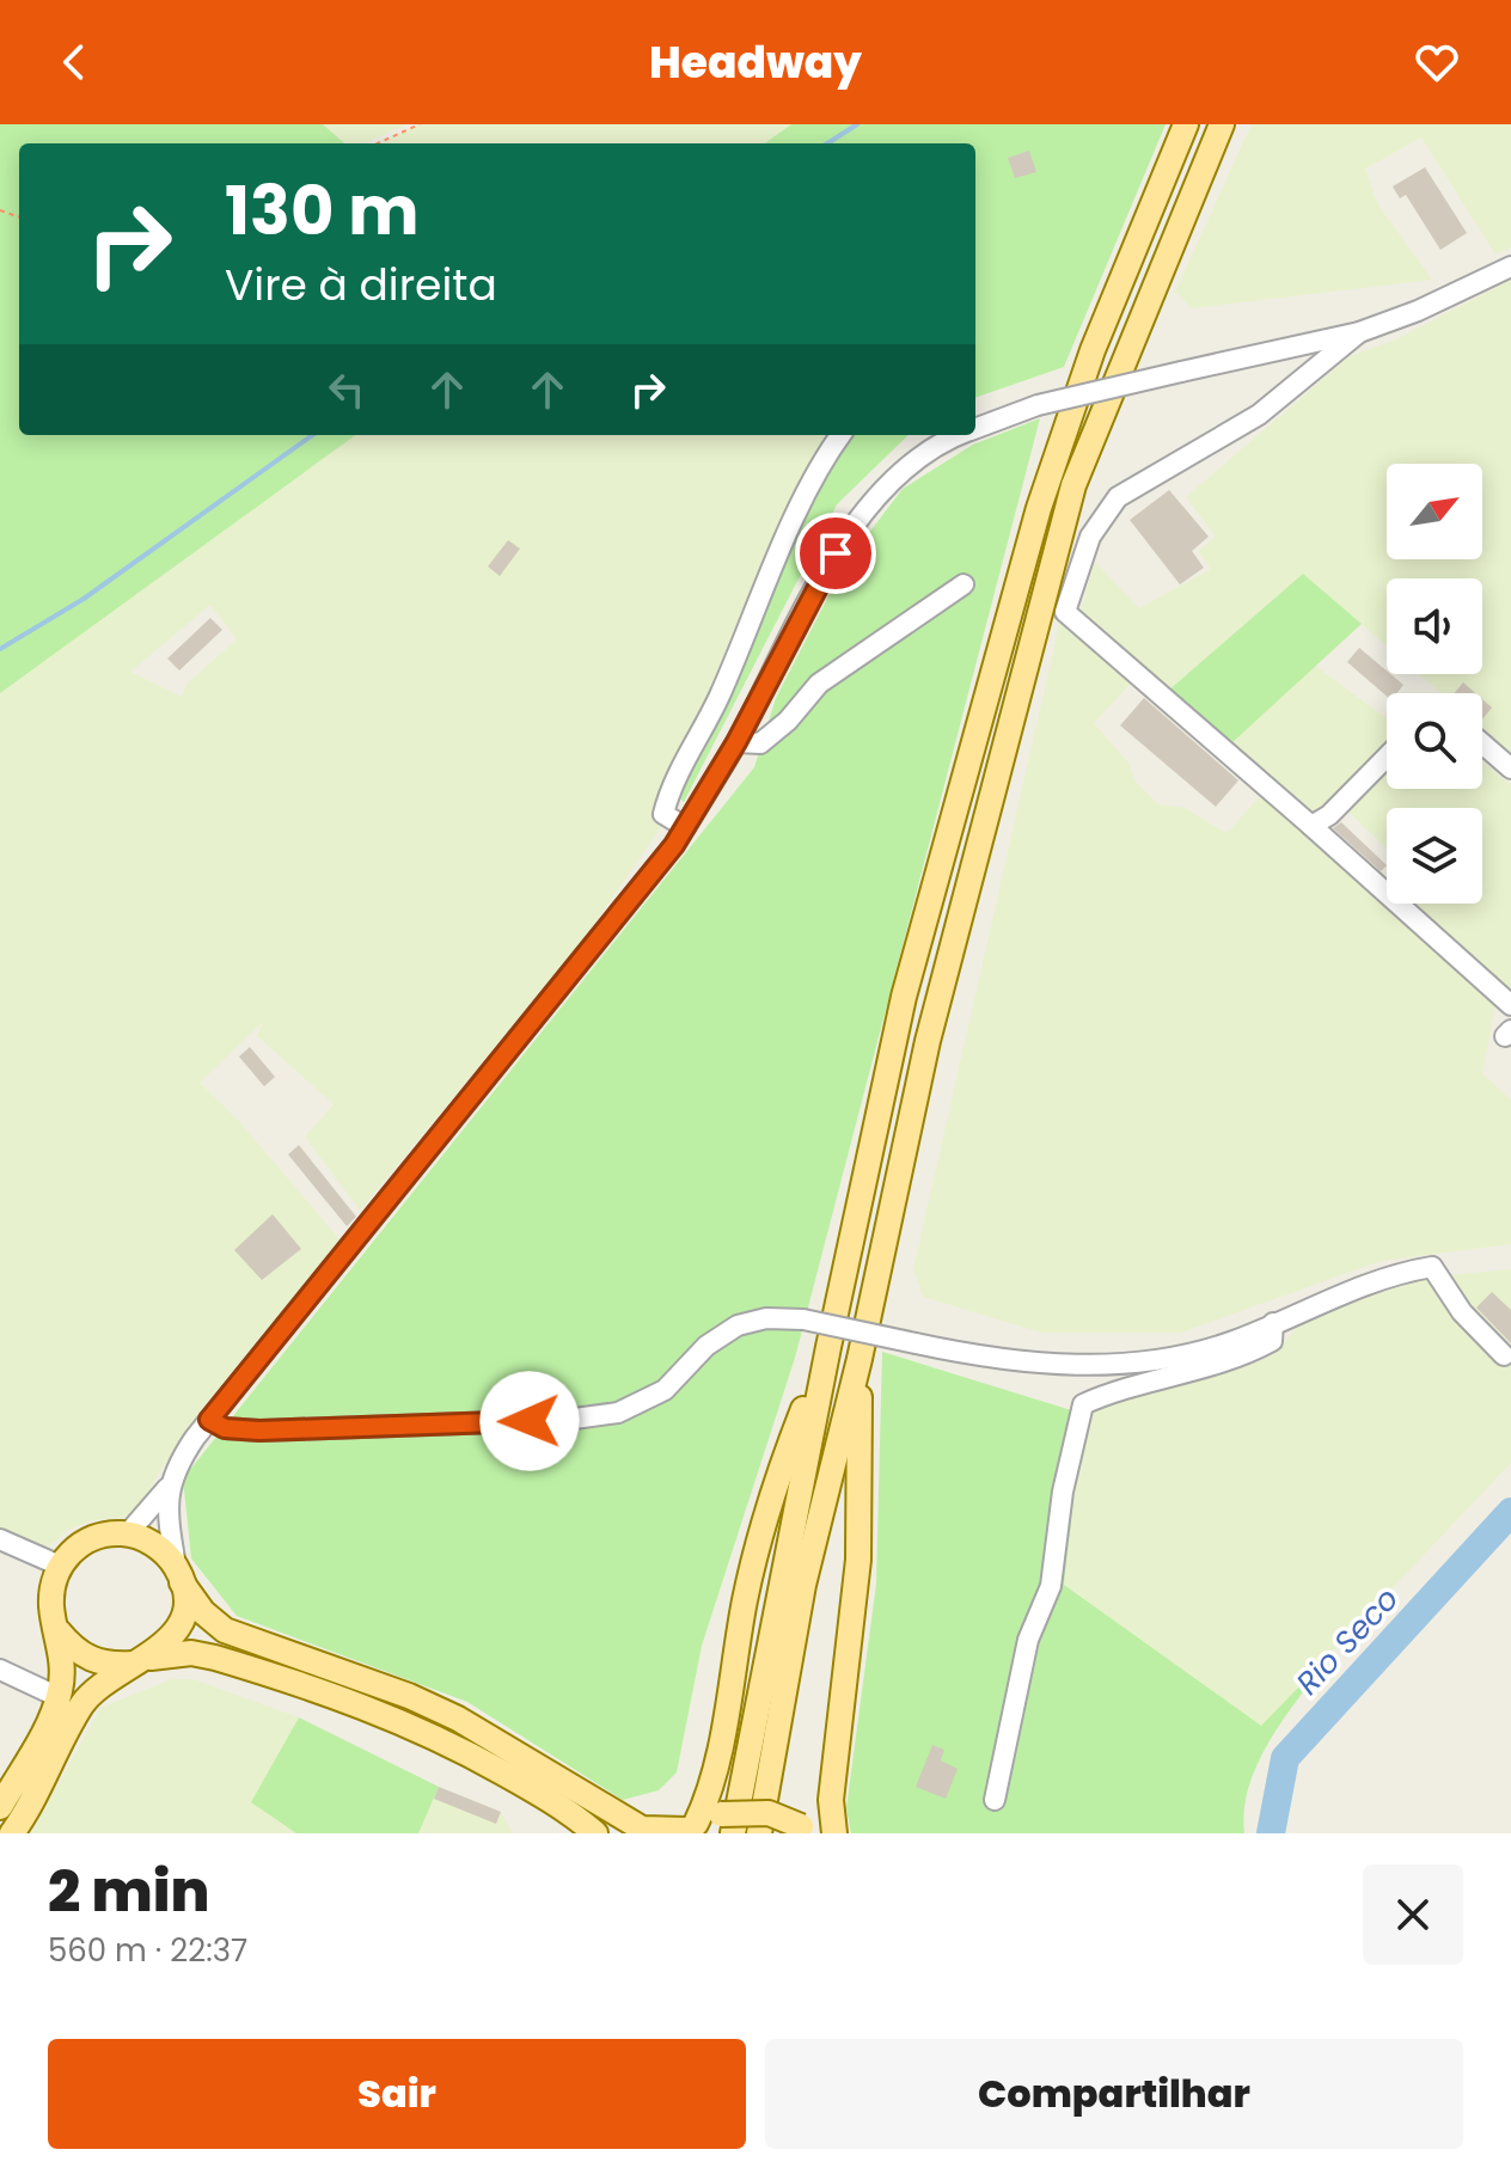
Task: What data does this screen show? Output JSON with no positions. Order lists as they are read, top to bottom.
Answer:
{
  "water": ["Rio Seco"],
  "north": "top right",
  "page": {
    "header": "Headway",
    "turn": ["130 m", "Vire à direita"],
    "heading": ["2 min", "560 m · 22:37"],
    "buttons": ["Sair", "Compartilhar"]
  }
}
